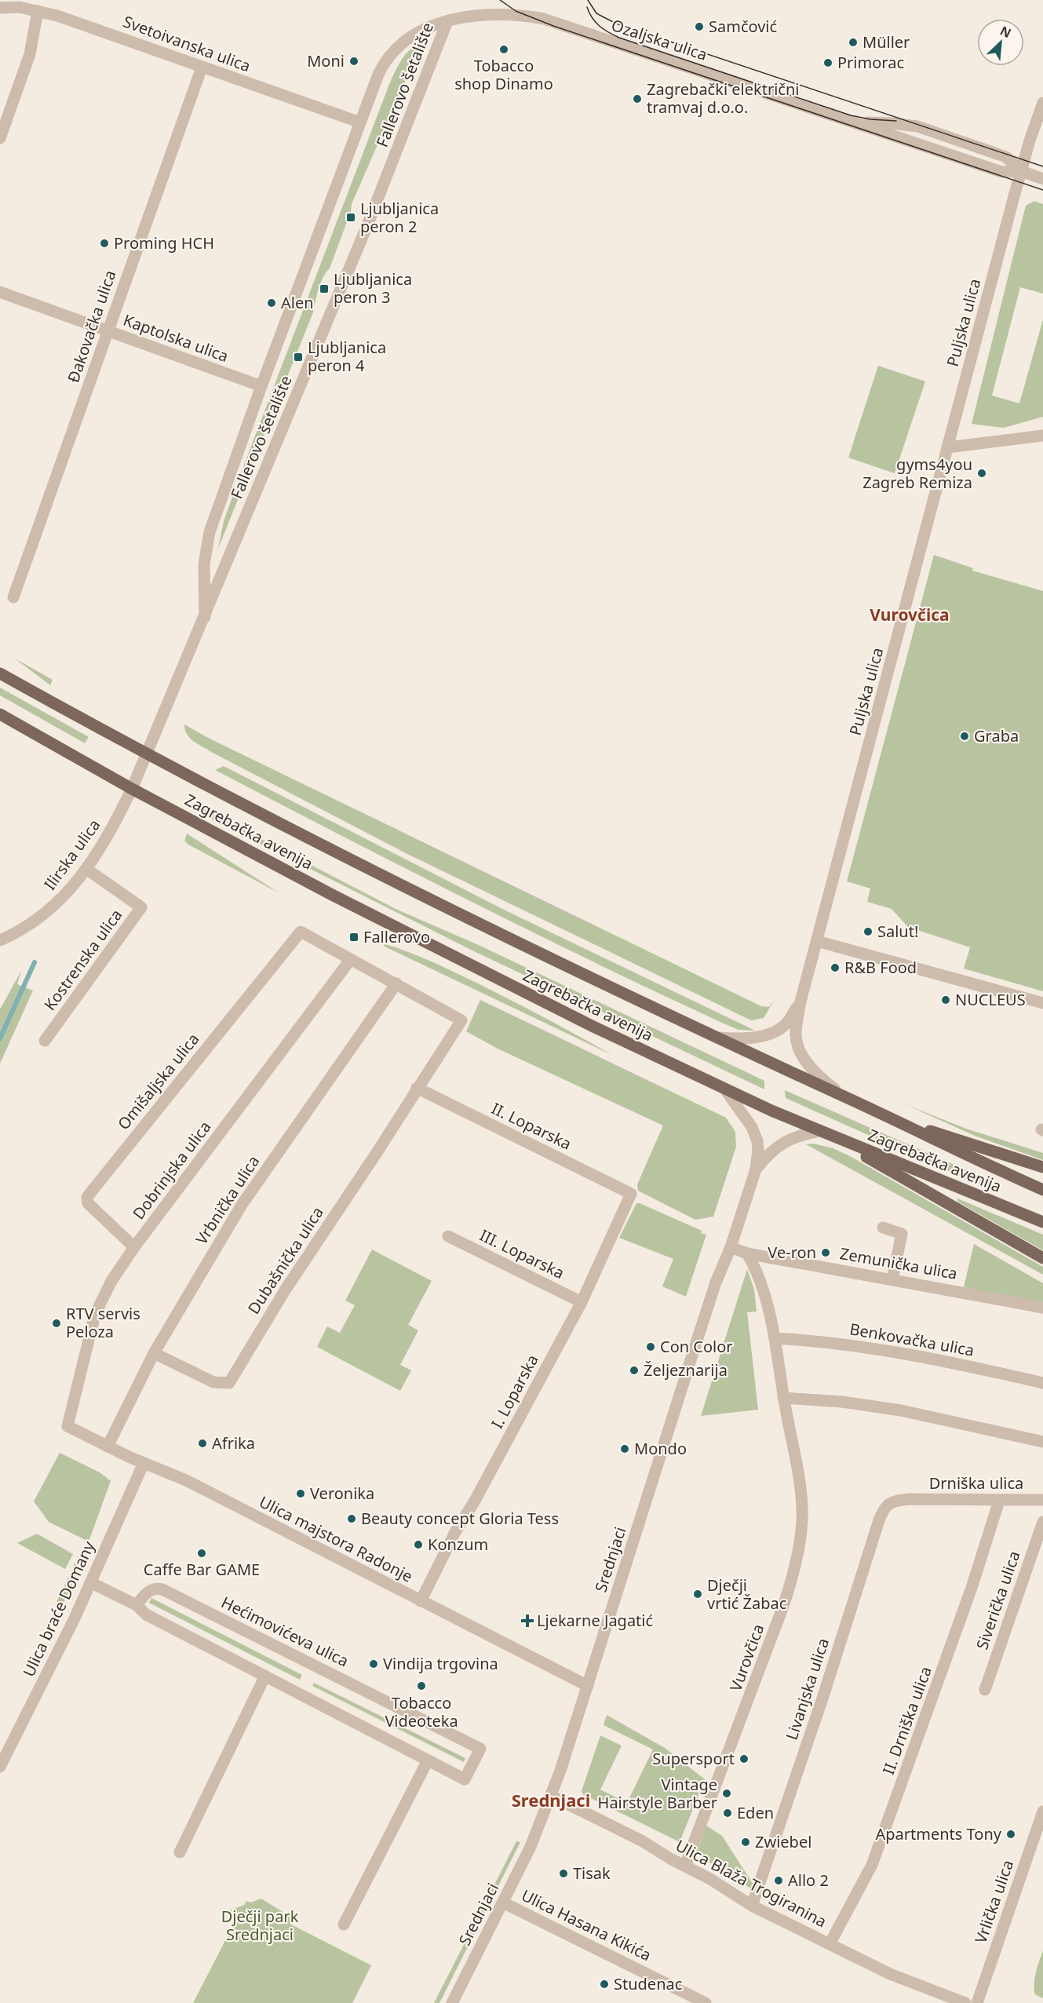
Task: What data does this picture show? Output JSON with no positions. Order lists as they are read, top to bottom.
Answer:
{
  "streets": {
    "main road": ["Zagrebačka avenija"],
    "street": [
      "Ozaljska ulica",
      "Svetoivanska ulica",
      "Fallerovo šetalište",
      "Puljska ulica",
      "Đakovačka ulica",
      "Kaptolska ulica",
      "Ilirska ulica",
      "Kostrenska ulica",
      "Omišaljska ulica",
      "II. Loparska",
      "Dobrinjska ulica",
      "Vrbnička ulica",
      "III. Loparska",
      "Dubašnička ulica",
      "Zemunička ulica",
      "Benkovačka ulica",
      "I. Loparska",
      "Drniška ulica",
      "Ulica majstora Radonje",
      "Srednjaci",
      "Siverička ulica",
      "Ulica braće Domany",
      "Hećimovićeva ulica",
      "Vurovčica",
      "Livanjska ulica",
      "II. Drniška ulica",
      "Ulica Blaža Trogiranina",
      "Vrlička ulica",
      "Ulica Hasana Kikića"
    ]
  },
  "crossings": [
    ["Ozaljska ulica", "Fallerovo šetalište"],
    ["Ozaljska ulica", "Puljska ulica"],
    ["Svetoivanska ulica", "Fallerovo šetalište"],
    ["Svetoivanska ulica", "Đakovačka ulica"],
    ["Fallerovo šetalište", "Kaptolska ulica"],
    ["Fallerovo šetalište", "Zagrebačka avenija"],
    ["Đakovačka ulica", "Kaptolska ulica"],
    ["Zagrebačka avenija", "Ilirska ulica"],
    ["Ilirska ulica", "Kostrenska ulica"],
    ["Omišaljska ulica", "Dobrinjska ulica"],
    ["II. Loparska", "Dubašnička ulica"],
    ["II. Loparska", "I. Loparska"],
    ["Dobrinjska ulica", "Ulica majstora Radonje"],
    ["Vrbnička ulica", "Dubašnička ulica"],
    ["Vrbnička ulica", "Ulica majstora Radonje"],
    ["III. Loparska", "I. Loparska"],
    ["Zemunička ulica", "Vurovčica"],
    ["Benkovačka ulica", "Vurovčica"],
    ["I. Loparska", "Ulica majstora Radonje"],
    ["Drniška ulica", "Livanjska ulica"],
    ["Drniška ulica", "II. Drniška ulica"],
    ["Ulica majstora Radonje", "Srednjaci"],
    ["Ulica majstora Radonje", "Ulica braće Domany"],
    ["Srednjaci", "Ulica Blaža Trogiranina"],
    ["Srednjaci", "Ulica Hasana Kikića"],
    ["Ulica braće Domany", "Hećimovićeva ulica"],
    ["Vurovčica", "Ulica Blaža Trogiranina"],
    ["Livanjska ulica", "Ulica Blaža Trogiranina"],
    ["II. Drniška ulica", "Ulica Blaža Trogiranina"]
  ],
  "districts": ["Vurovčica", "Srednjaci"],
  "parks": ["Dječji park Srednjaci"],
  "places": {
    "other": [
      "Samčović",
      "Müller",
      "Tobacco shop Dinamo",
      "Moni",
      "Primorac",
      "Zagrebački električni tramvaj d.o.o.",
      "Proming HCH",
      "Alen",
      "gyms4you Zagreb Remiza",
      "Graba",
      "Salut!",
      "R&B Food",
      "NUCLEUS",
      "Ve-ron",
      "RTV servis Peloza",
      "Con Color",
      "Željeznarija",
      "Afrika",
      "Mondo",
      "Veronika",
      "Beauty concept Gloria Tess",
      "Konzum",
      "Caffe Bar GAME",
      "Dječji vrtić Žabac",
      "Vindija trgovina",
      "Tobacco Videoteka",
      "Supersport",
      "Vintage Hairstyle Barber",
      "Eden",
      "Apartments Tony",
      "Zwiebel",
      "Tisak",
      "Allo 2",
      "Studenac"
    ],
    "transit": [
      "Ljubljanica peron 2",
      "Ljubljanica peron 3",
      "Ljubljanica peron 4",
      "Fallerovo"
    ],
    "health": ["Ljekarne Jagatić"]
  },
  "north": "top right"
}
